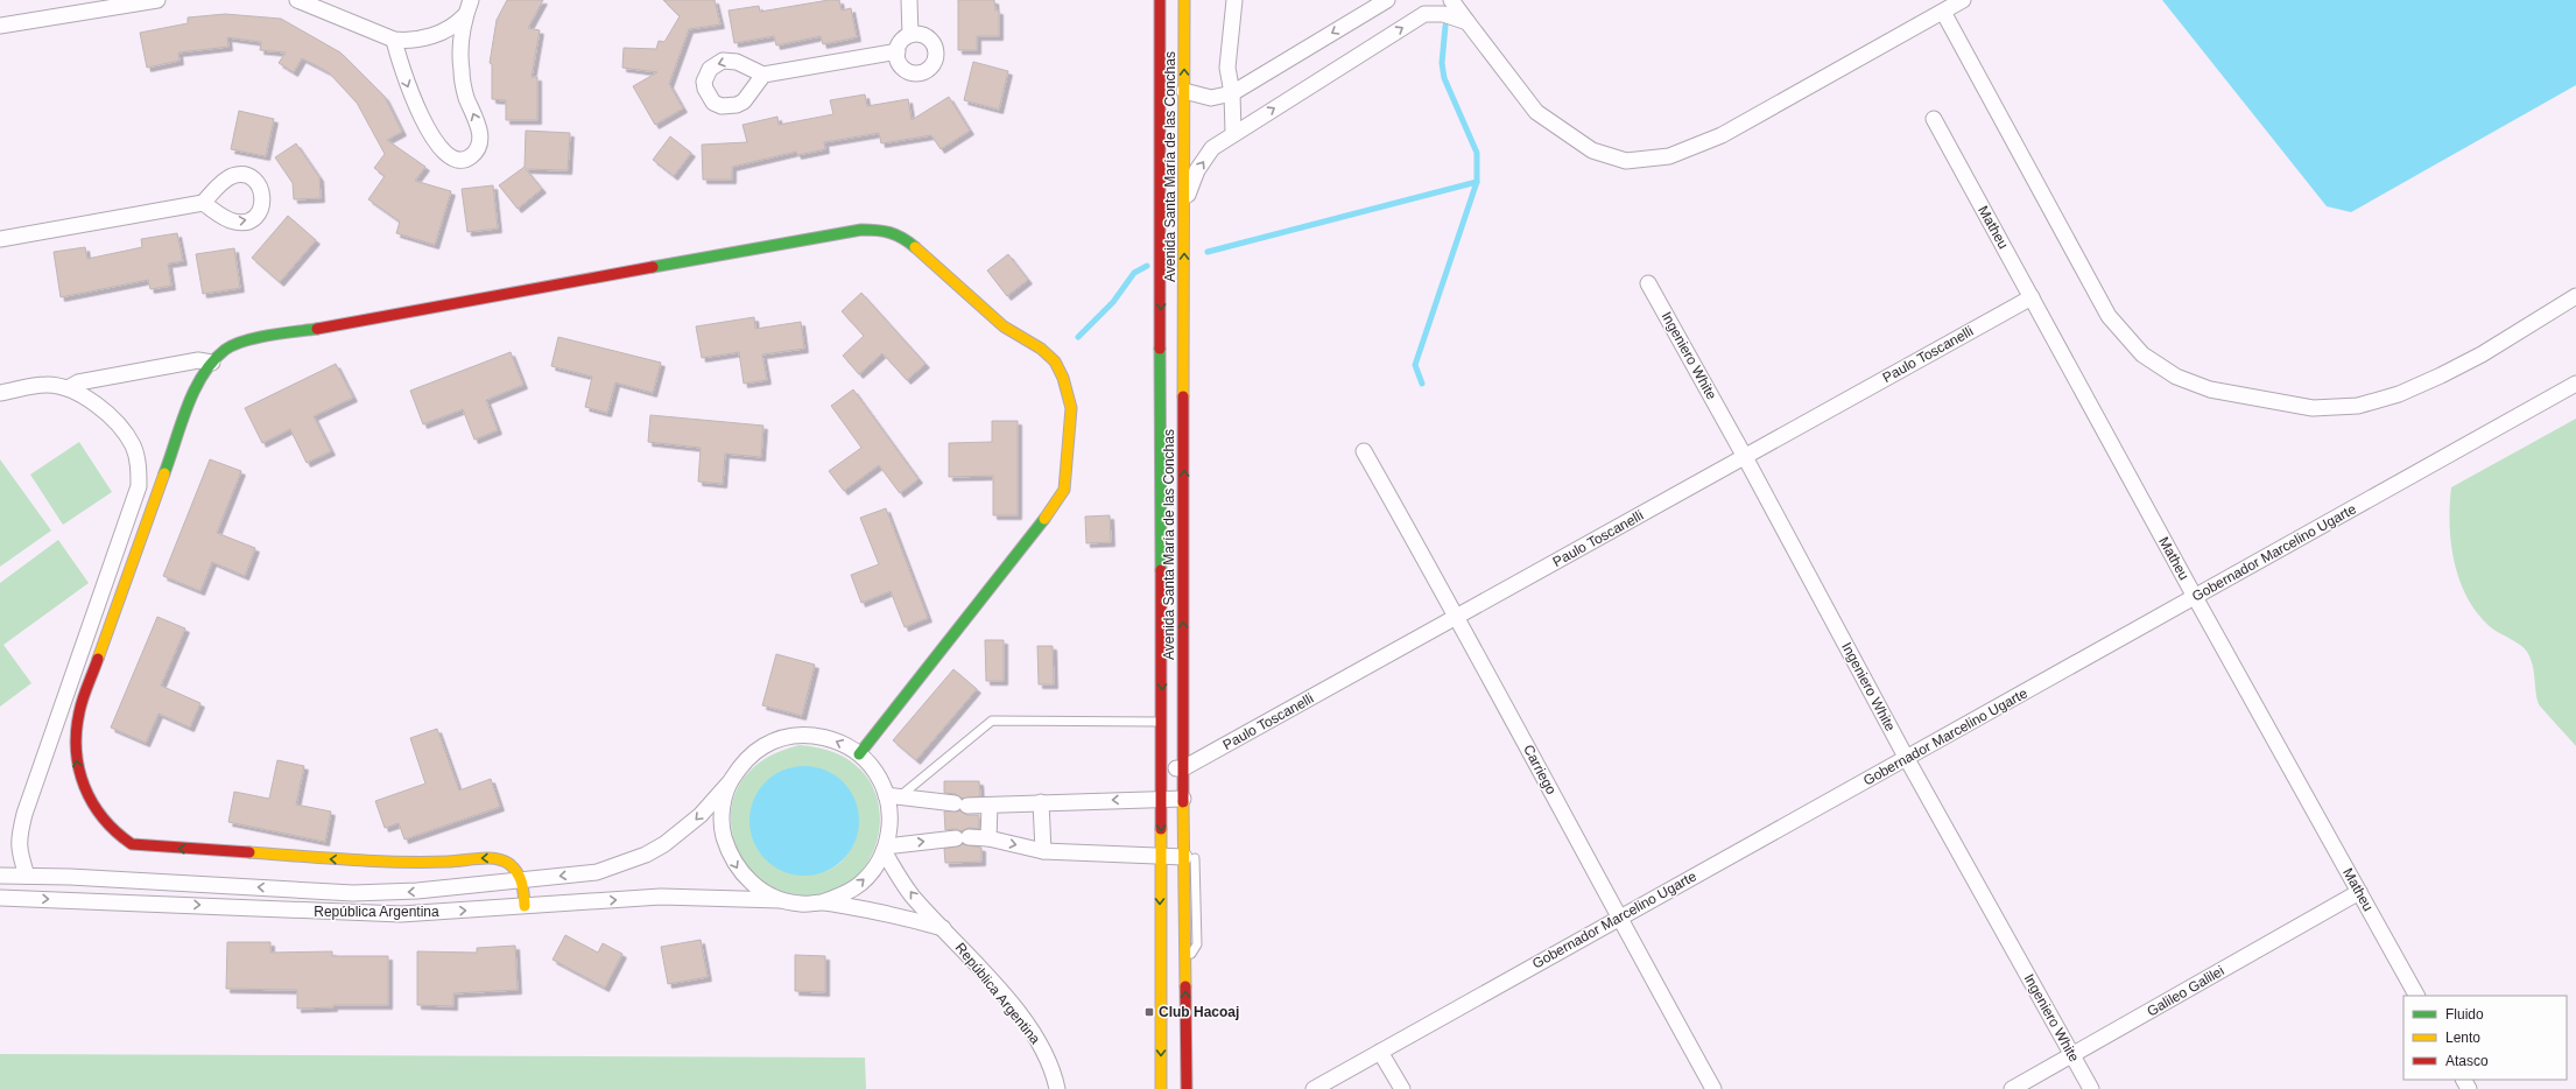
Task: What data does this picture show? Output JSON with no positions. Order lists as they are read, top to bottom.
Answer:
{
  "streets": {
    "street": [
      "Avenida Santa María de las Conchas",
      "Matheu",
      "Paulo Toscanelli",
      "Ingeniero White",
      "Gobernador Marcelino Ugarte",
      "Carriego",
      "República Argentina",
      "Galileo Galilei"
    ]
  },
  "crossings": [
    ["Avenida Santa María de las Conchas", "Paulo Toscanelli"],
    ["Matheu", "Paulo Toscanelli"],
    ["Matheu", "Gobernador Marcelino Ugarte"],
    ["Matheu", "Galileo Galilei"],
    ["Paulo Toscanelli", "Ingeniero White"],
    ["Paulo Toscanelli", "Carriego"],
    ["Ingeniero White", "Gobernador Marcelino Ugarte"],
    ["Ingeniero White", "Galileo Galilei"],
    ["Gobernador Marcelino Ugarte", "Carriego"]
  ],
  "places": {
    "transit": ["Club Hacoaj"]
  },
  "legend": ["Fluido", "Lento", "Atasco"]
}
